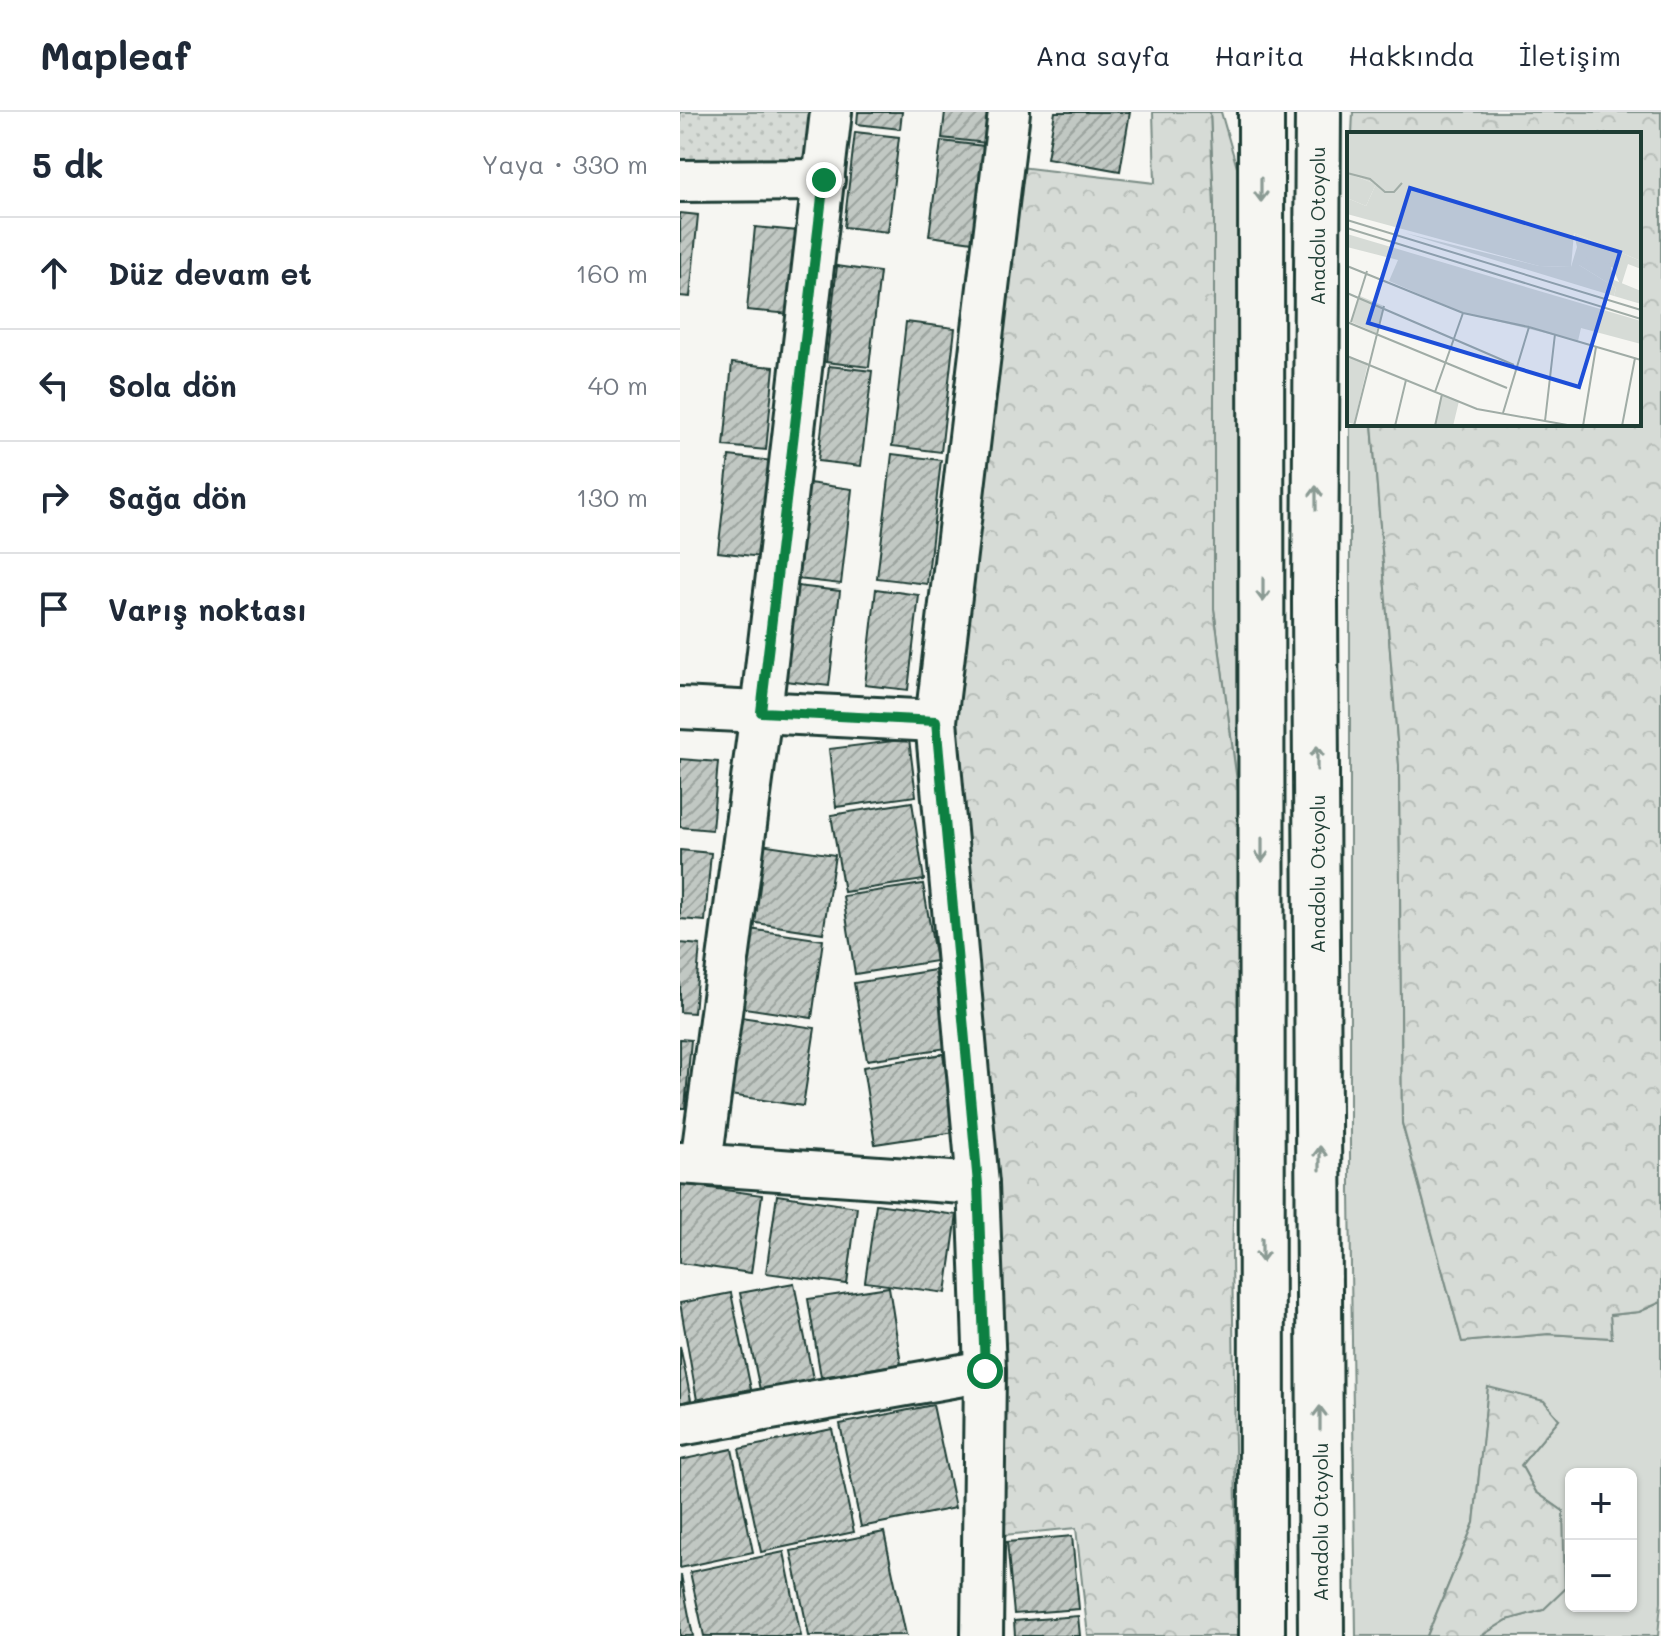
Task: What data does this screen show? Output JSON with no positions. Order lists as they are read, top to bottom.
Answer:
{
  "streets": {
    "highway": ["Anadolu Otoyolu"]
  },
  "page": {
    "header": "Mapleaf",
    "nav": [
      "Ana sayfa",
      "Harita",
      "Hakkında",
      "İletişim"
    ],
    "heading": ["5 dk", "Yaya · 330 m"],
    "list": [
      ["Düz devam et", "160 m"],
      ["Sola dön", "40 m"],
      ["Sağa dön", "130 m"],
      "Varış noktası"
    ],
    "map_buttons": ["+", "−"]
  }
}
